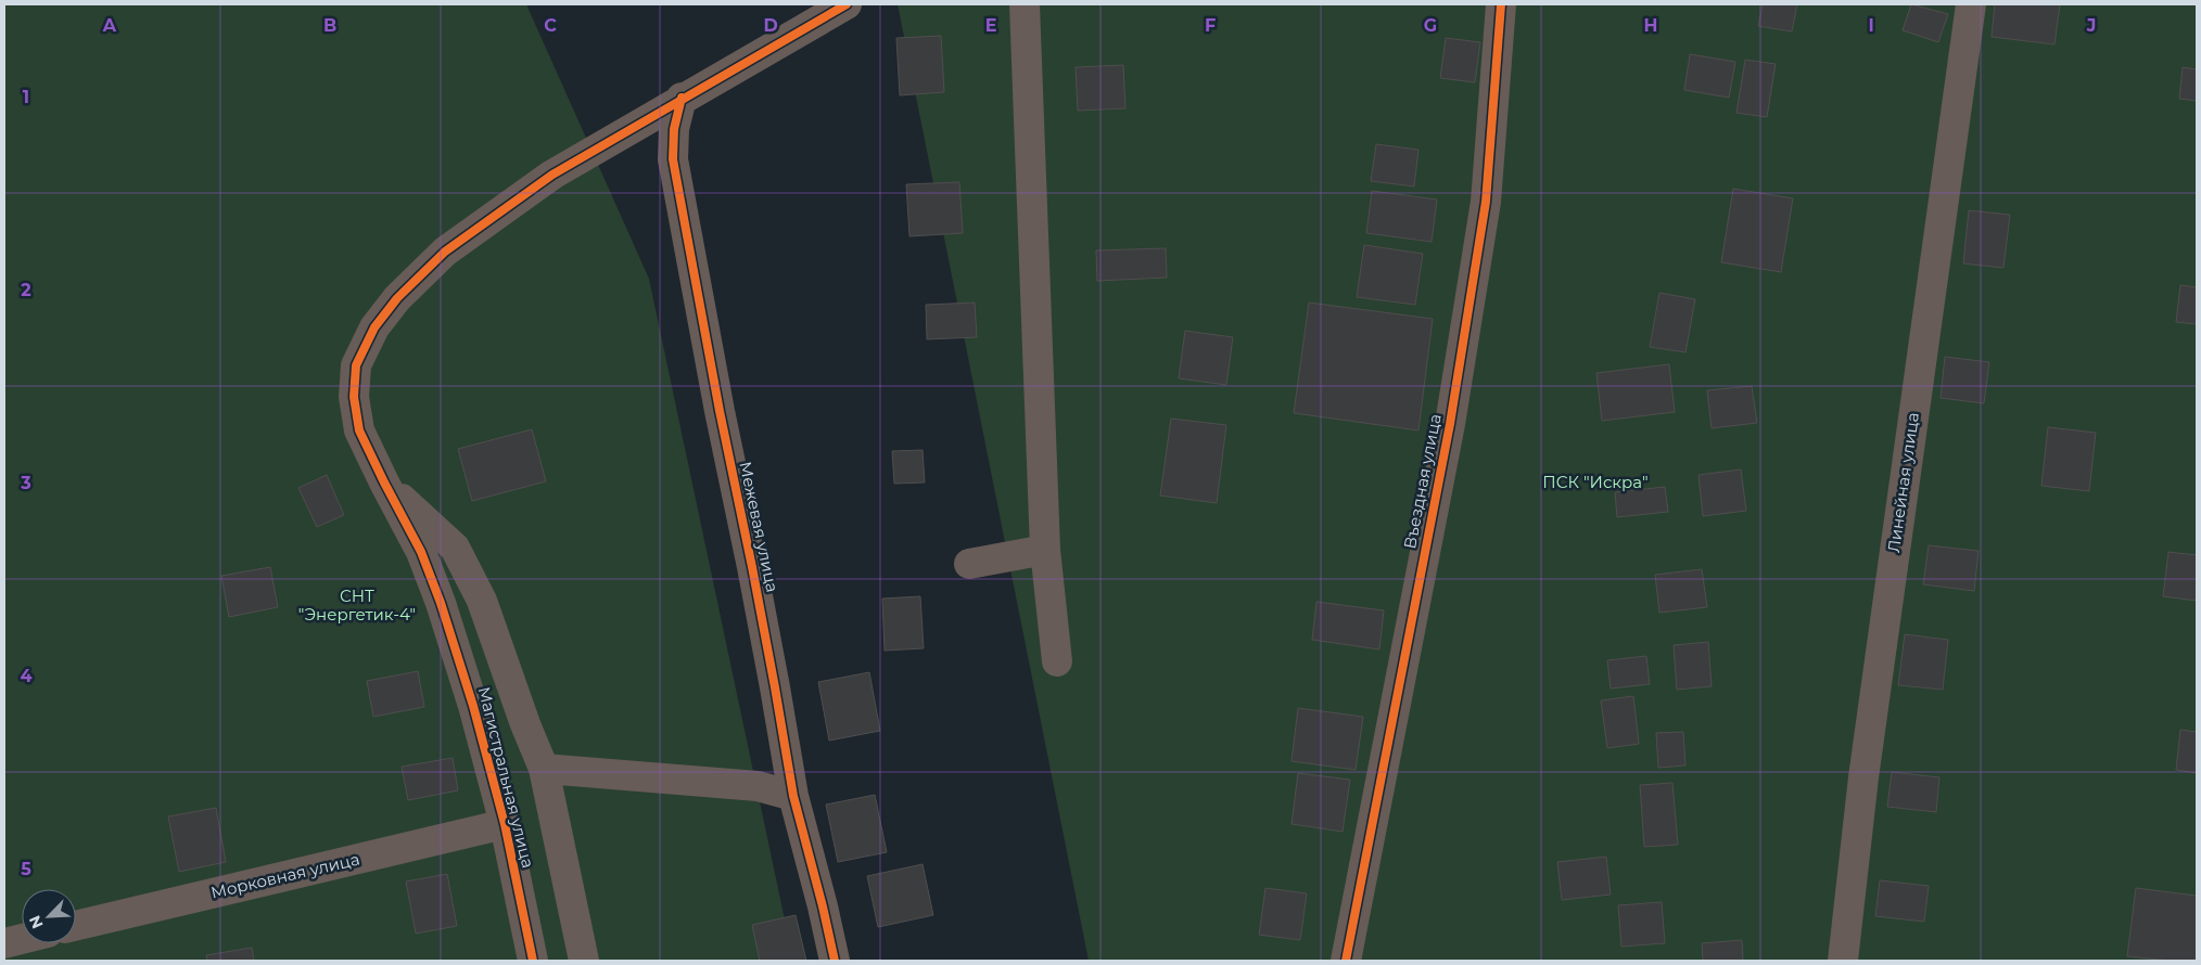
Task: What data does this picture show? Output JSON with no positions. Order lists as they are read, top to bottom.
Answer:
{
  "streets": {
    "street": [
      "Въездная улица",
      "Линейная улица",
      "Межевая улица",
      "Магистральная улица",
      "Морковная улица"
    ]
  },
  "crossings": [
    ["Межевая улица", "Магистральная улица"],
    ["Магистральная улица", "Морковная улица"]
  ],
  "parks": ["ПСК \"Искра\"", "СНТ \"Энергетик-4\""],
  "north": "bottom left",
  "grid": {
    "columns": [
      "A",
      "B",
      "C",
      "D",
      "E",
      "F",
      "G",
      "H",
      "I",
      "J"
    ],
    "rows": [
      "1",
      "2",
      "3",
      "4",
      "5"
    ]
  }
}
